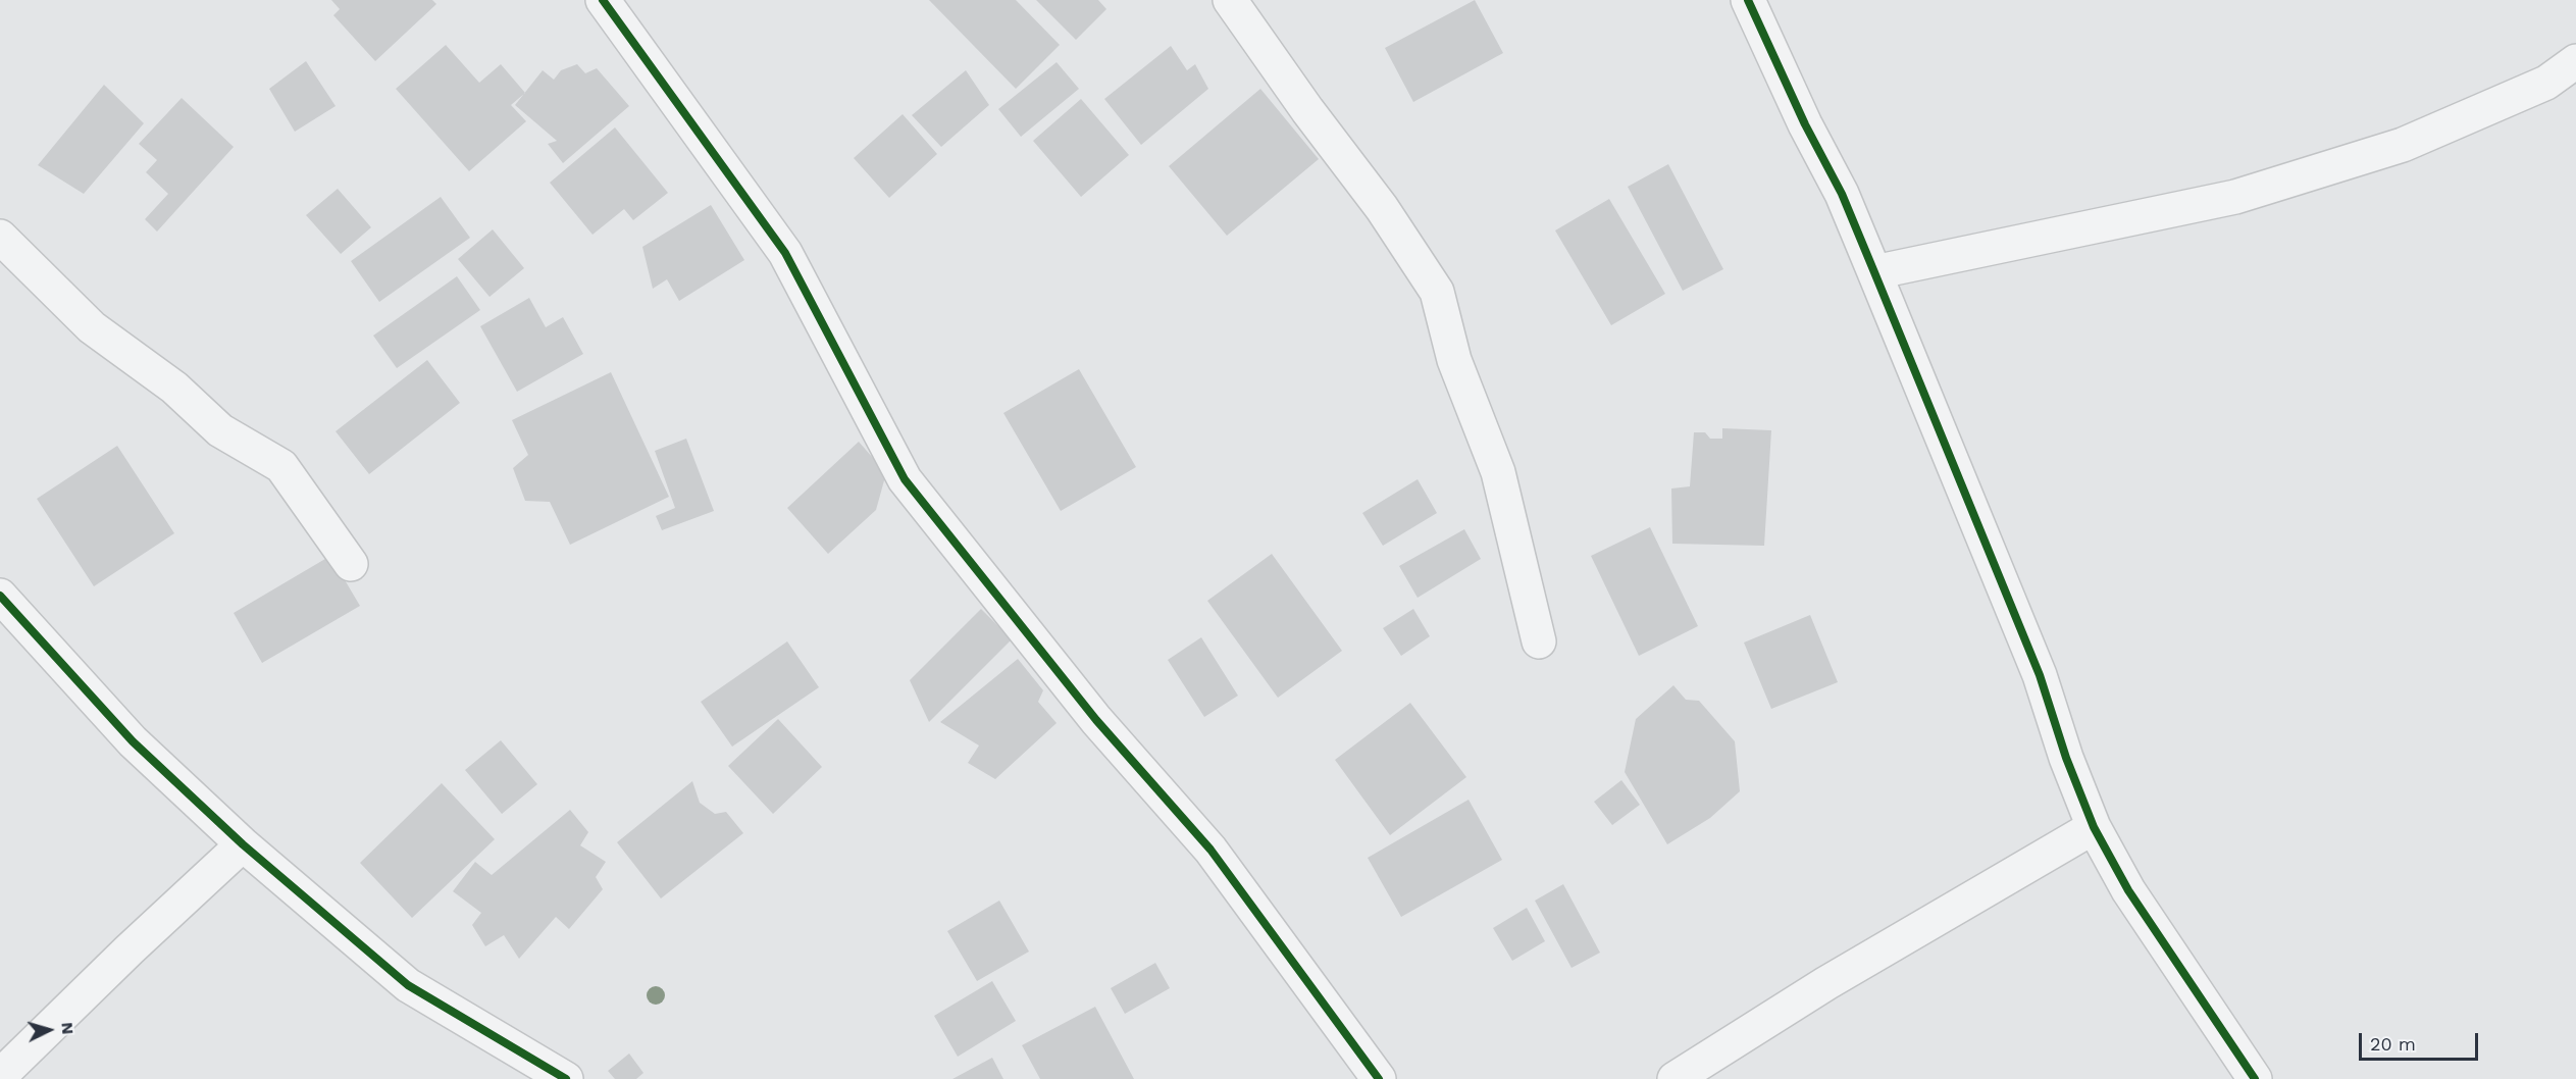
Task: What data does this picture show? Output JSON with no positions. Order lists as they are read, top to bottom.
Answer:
{
  "scale_bar": "20 m",
  "north": "right"
}
